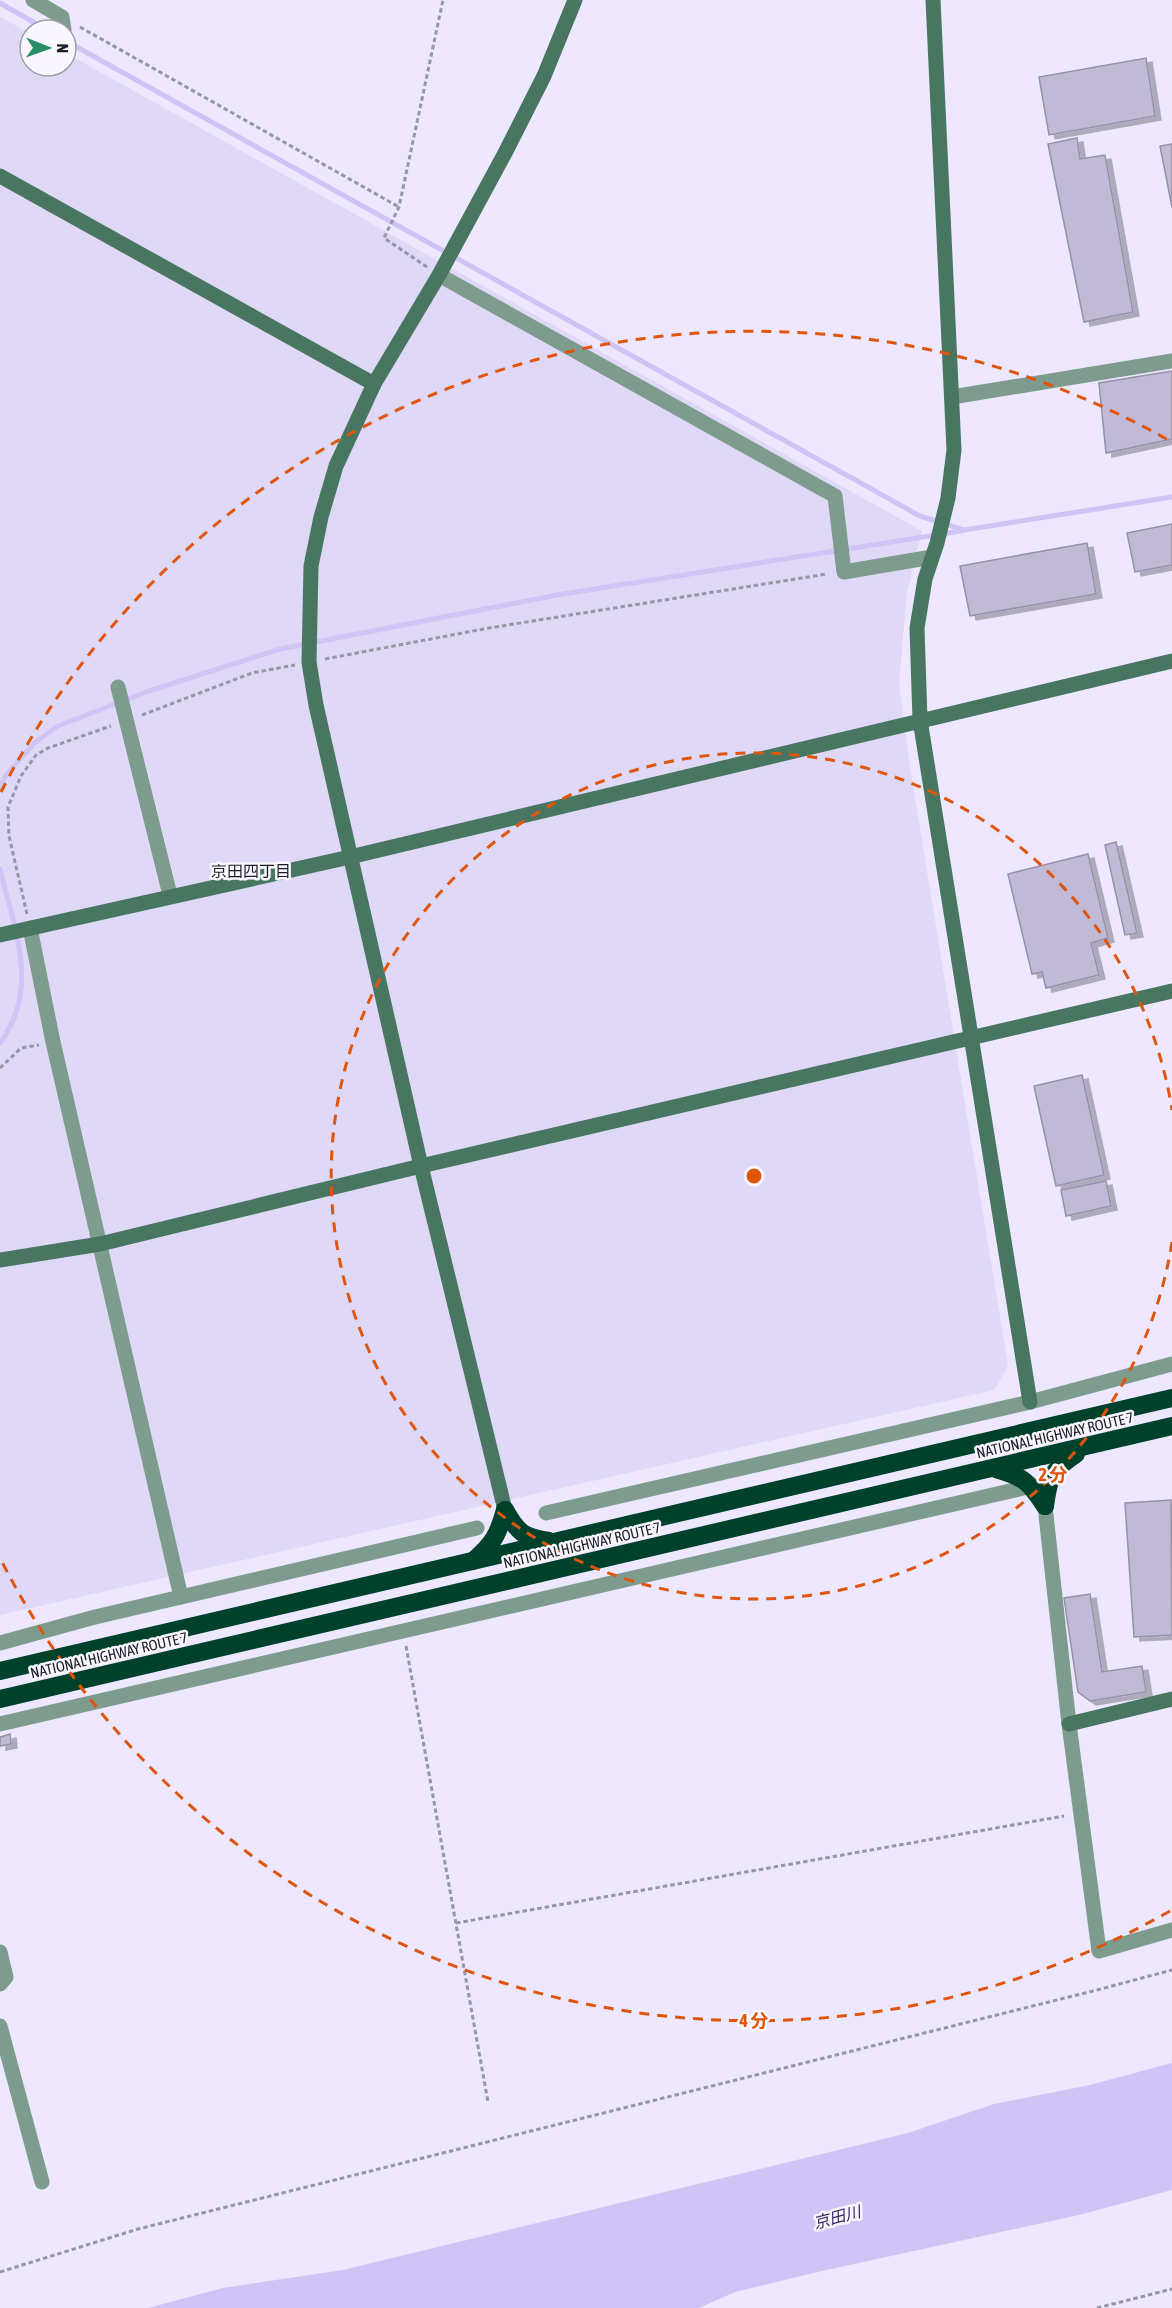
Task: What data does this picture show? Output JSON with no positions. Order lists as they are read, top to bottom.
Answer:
{
  "streets": {
    "highway": ["NATIONAL HIGHWAY ROUTE 7"]
  },
  "districts": ["京田四丁目"],
  "water": ["京田川"],
  "north": "right",
  "rings": ["2 分", "4 分"]
}
